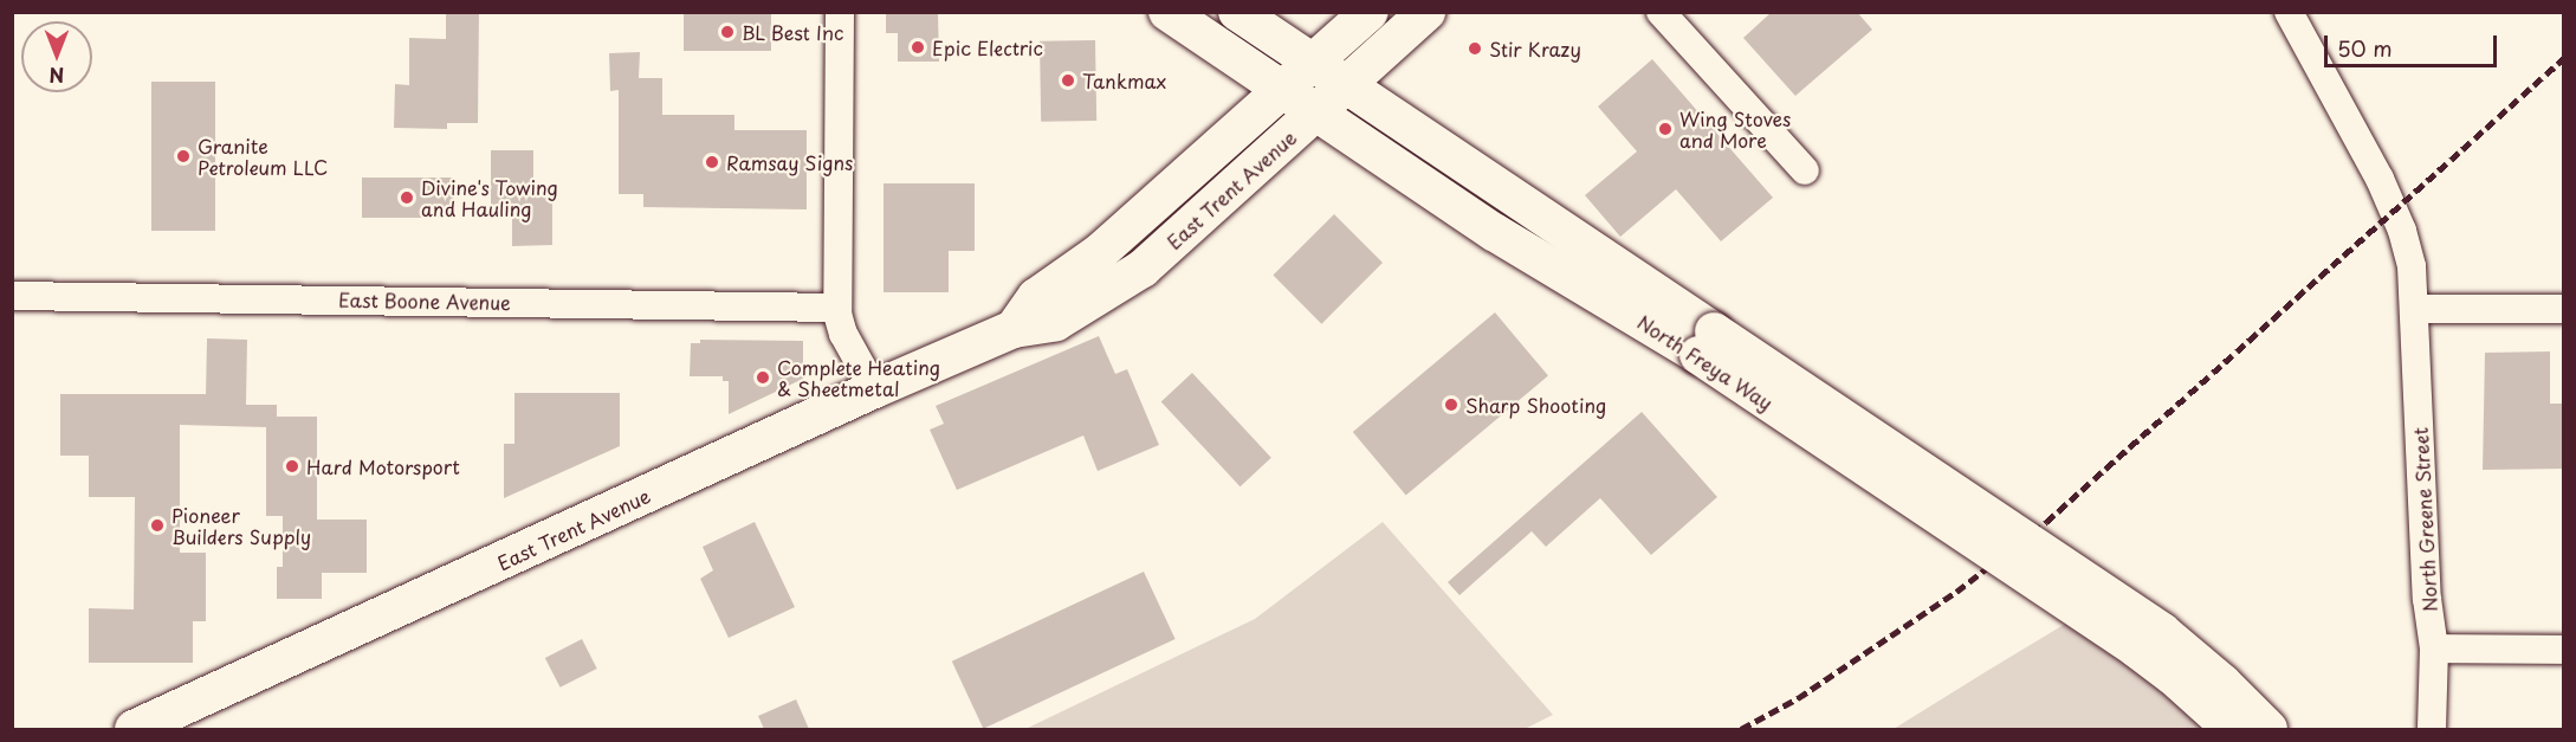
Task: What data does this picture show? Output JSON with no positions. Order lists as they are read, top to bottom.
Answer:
{
  "streets": {
    "main road": ["East Trent Avenue", "North Freya Way"],
    "street": ["East Boone Avenue", "North Greene Street"]
  },
  "crossings": [
    ["East Trent Avenue", "North Freya Way"]
  ],
  "places": [
    "BL Best Inc",
    "Epic Electric",
    "Stir Krazy",
    "Tankmax",
    "Wing Stoves and More",
    "Granite Petroleum LLC",
    "Ramsay Signs",
    "Divine's Towing and Hauling",
    "Complete Heating & Sheetmetal",
    "Sharp Shooting",
    "Hard Motorsport",
    "Pioneer Builders Supply"
  ],
  "scale_bar": "50 m",
  "north": "bottom"
}
